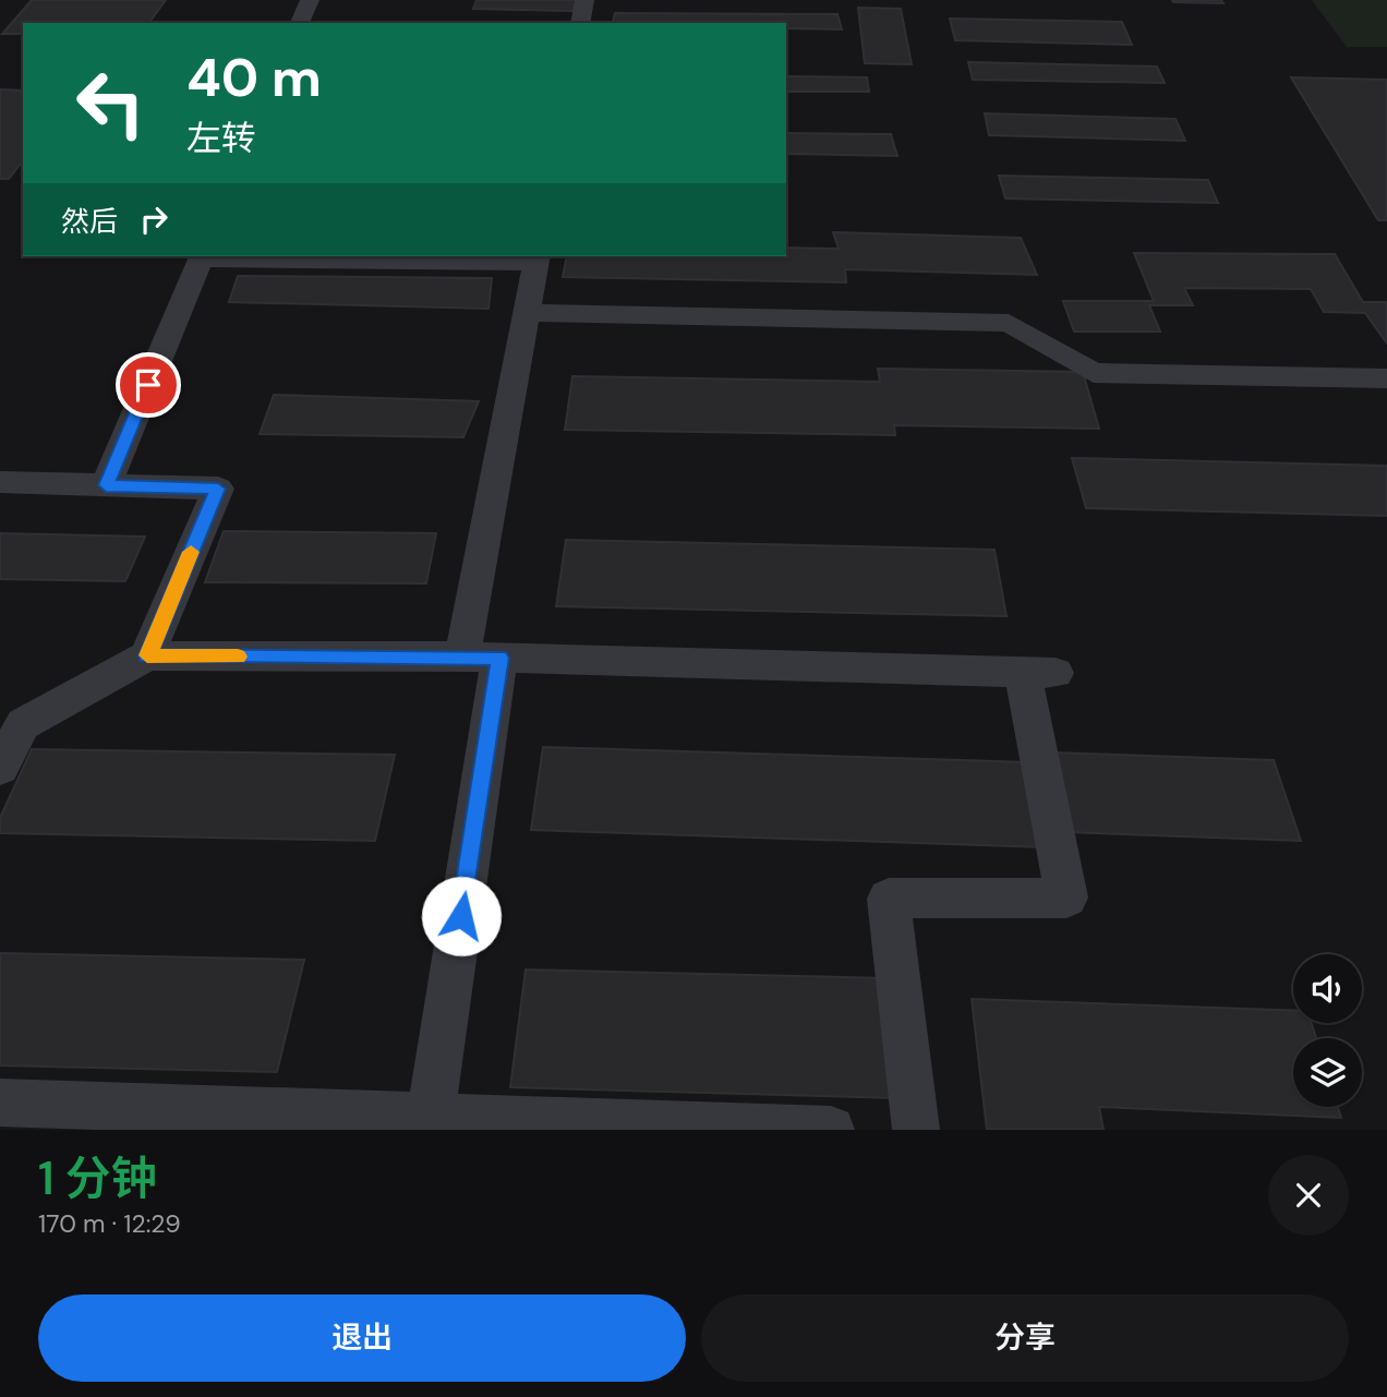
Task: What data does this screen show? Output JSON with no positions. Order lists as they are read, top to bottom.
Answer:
{
  "page": {
    "turn": ["40 m", "左转"],
    "then": "然后",
    "heading": ["1 分钟", "170 m · 12:29"],
    "buttons": ["退出", "分享"]
  }
}
